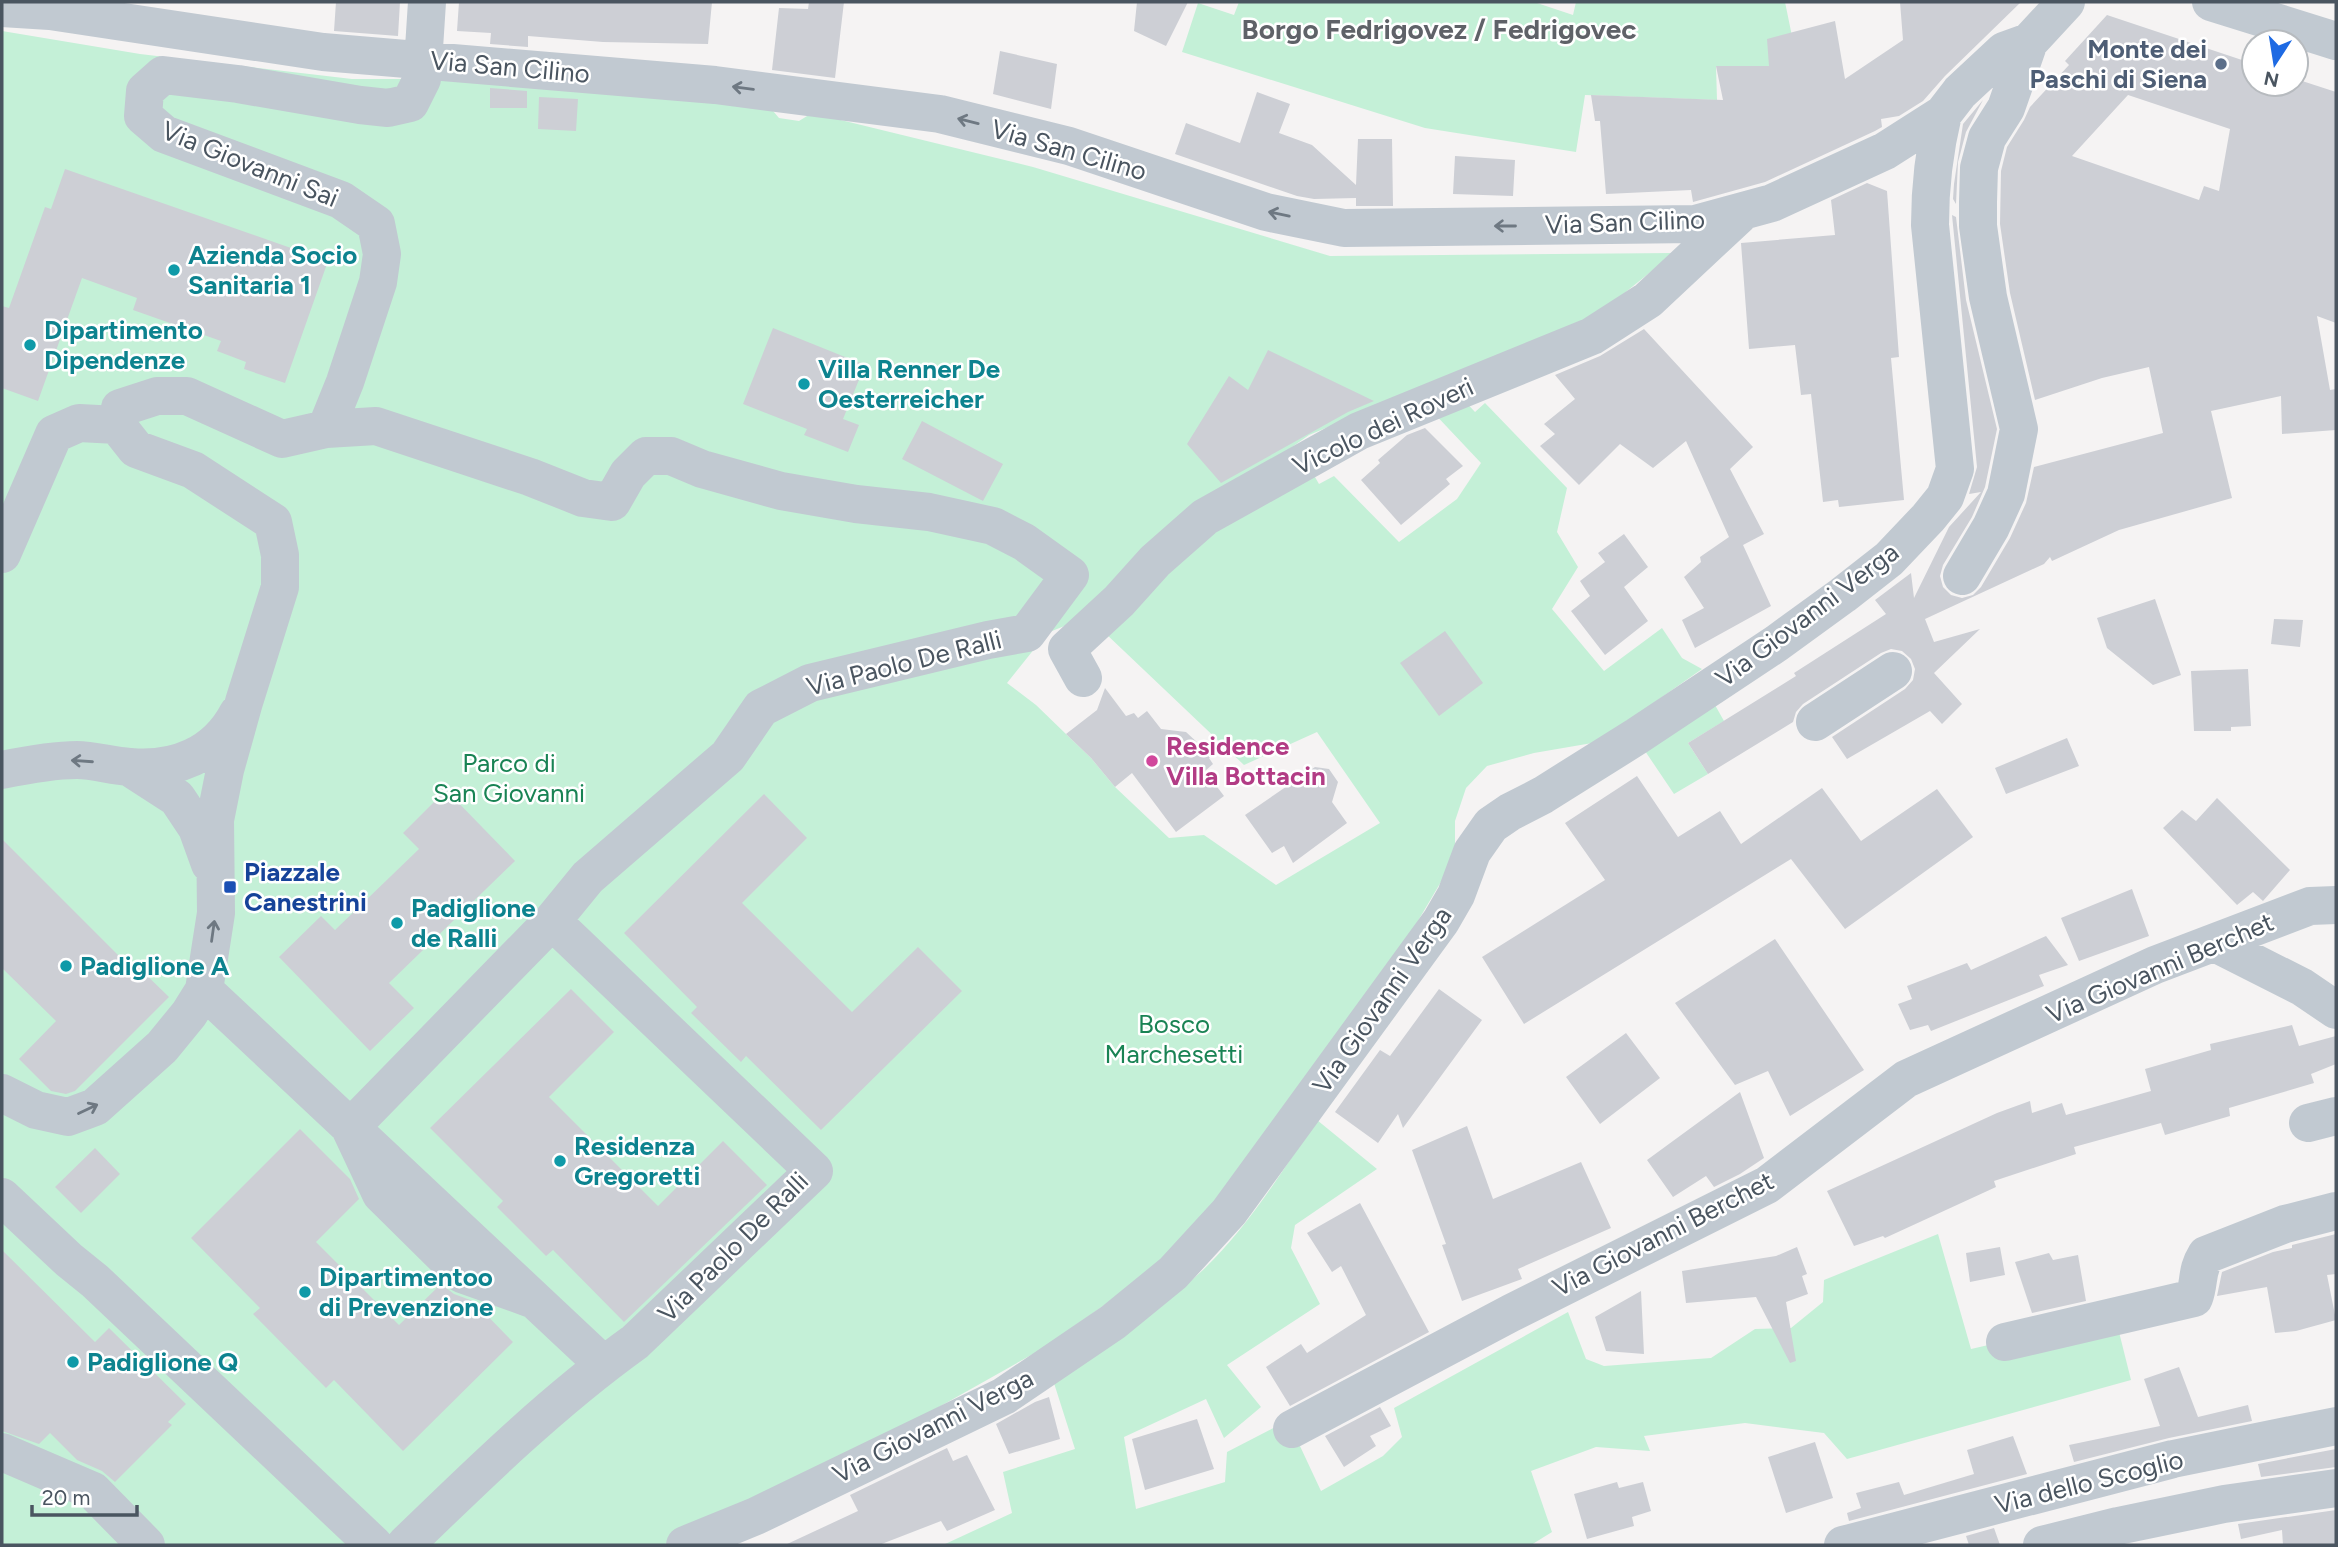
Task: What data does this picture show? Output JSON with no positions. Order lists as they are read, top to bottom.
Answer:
{
  "streets": {
    "street": [
      "Via San Cilino",
      "Via Giovanni Sai",
      "Vicolo dei Roveri",
      "Via Giovanni Verga",
      "Via Paolo De Ralli",
      "Via Giovanni Berchet",
      "Via dello Scoglio"
    ]
  },
  "crossings": [
    ["Via San Cilino", "Via Giovanni Sai"],
    ["Via San Cilino", "Vicolo dei Roveri"],
    ["Via San Cilino", "Via Giovanni Verga"],
    ["Via Giovanni Sai", "Via Paolo De Ralli"]
  ],
  "one_way": ["Via San Cilino"],
  "districts": ["Borgo Fedrigovez / Fedrigovec"],
  "parks": ["Parco di San Giovanni", "Bosco Marchesetti"],
  "places": {
    "other": [
      "Monte dei Paschi di Siena",
      "Azienda Socio Sanitaria 1",
      "Dipartimento Dipendenze",
      "Villa Renner De Oesterreicher",
      "Residence Villa Bottacin",
      "Padiglione de Ralli",
      "Padiglione A",
      "Residenza Gregoretti",
      "Dipartimentoo di Prevenzione",
      "Padiglione Q"
    ],
    "transit": ["Piazzale Canestrini"]
  },
  "scale_bar": "20 m",
  "north": "bottom"
}
